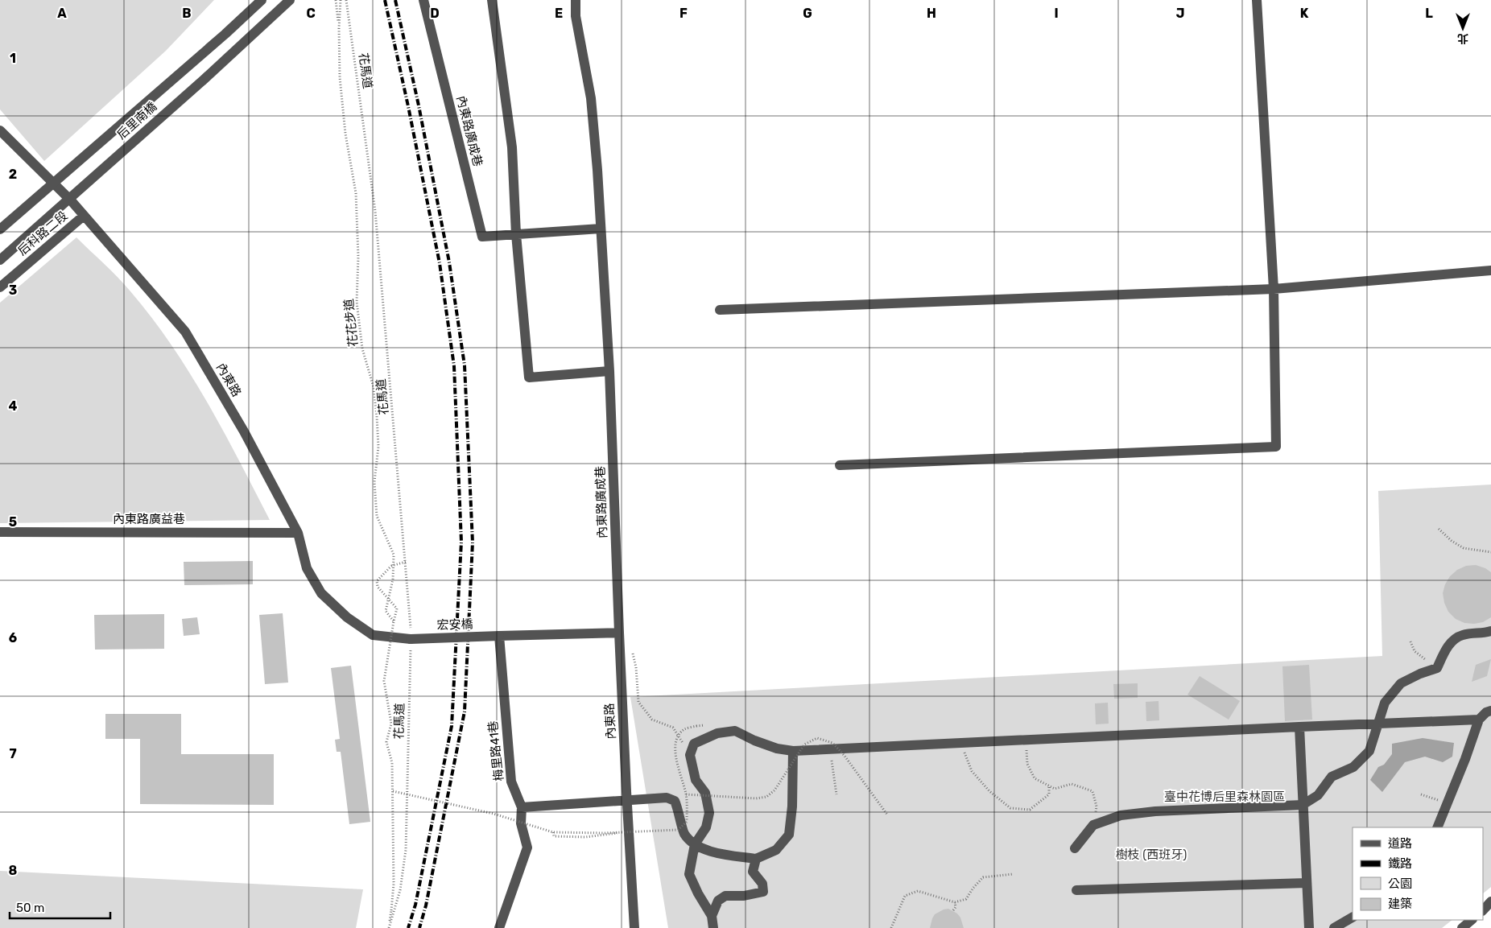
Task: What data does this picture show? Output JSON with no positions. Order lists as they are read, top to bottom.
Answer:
{
  "streets": {
    "street": [
      "后里南橋",
      "內東路廣成巷",
      "后科路二段",
      "內東路",
      "內東路廣益巷",
      "宏安橋",
      "梅里路41巷"
    ],
    "path": ["花馬道", "花花步道"]
  },
  "crossings": [
    ["花馬道", "花花步道"],
    ["花馬道", "內東路"],
    ["花馬道", "宏安橋"],
    ["內東路廣成巷", "內東路"],
    ["后科路二段", "內東路"],
    ["內東路", "內東路廣益巷"],
    ["內東路", "宏安橋"],
    ["宏安橋", "梅里路41巷"]
  ],
  "parks": ["臺中花博后里森林園區", "樹枝 (西班牙)"],
  "legend": [
    "道路",
    "鐵路",
    "公園",
    "建築"
  ],
  "scale_bar": "50 m",
  "north": "bottom",
  "grid": {
    "columns": [
      "A",
      "B",
      "C",
      "D",
      "E",
      "F",
      "G",
      "H",
      "I",
      "J",
      "K",
      "L"
    ],
    "rows": [
      "1",
      "2",
      "3",
      "4",
      "5",
      "6",
      "7",
      "8"
    ]
  }
}
